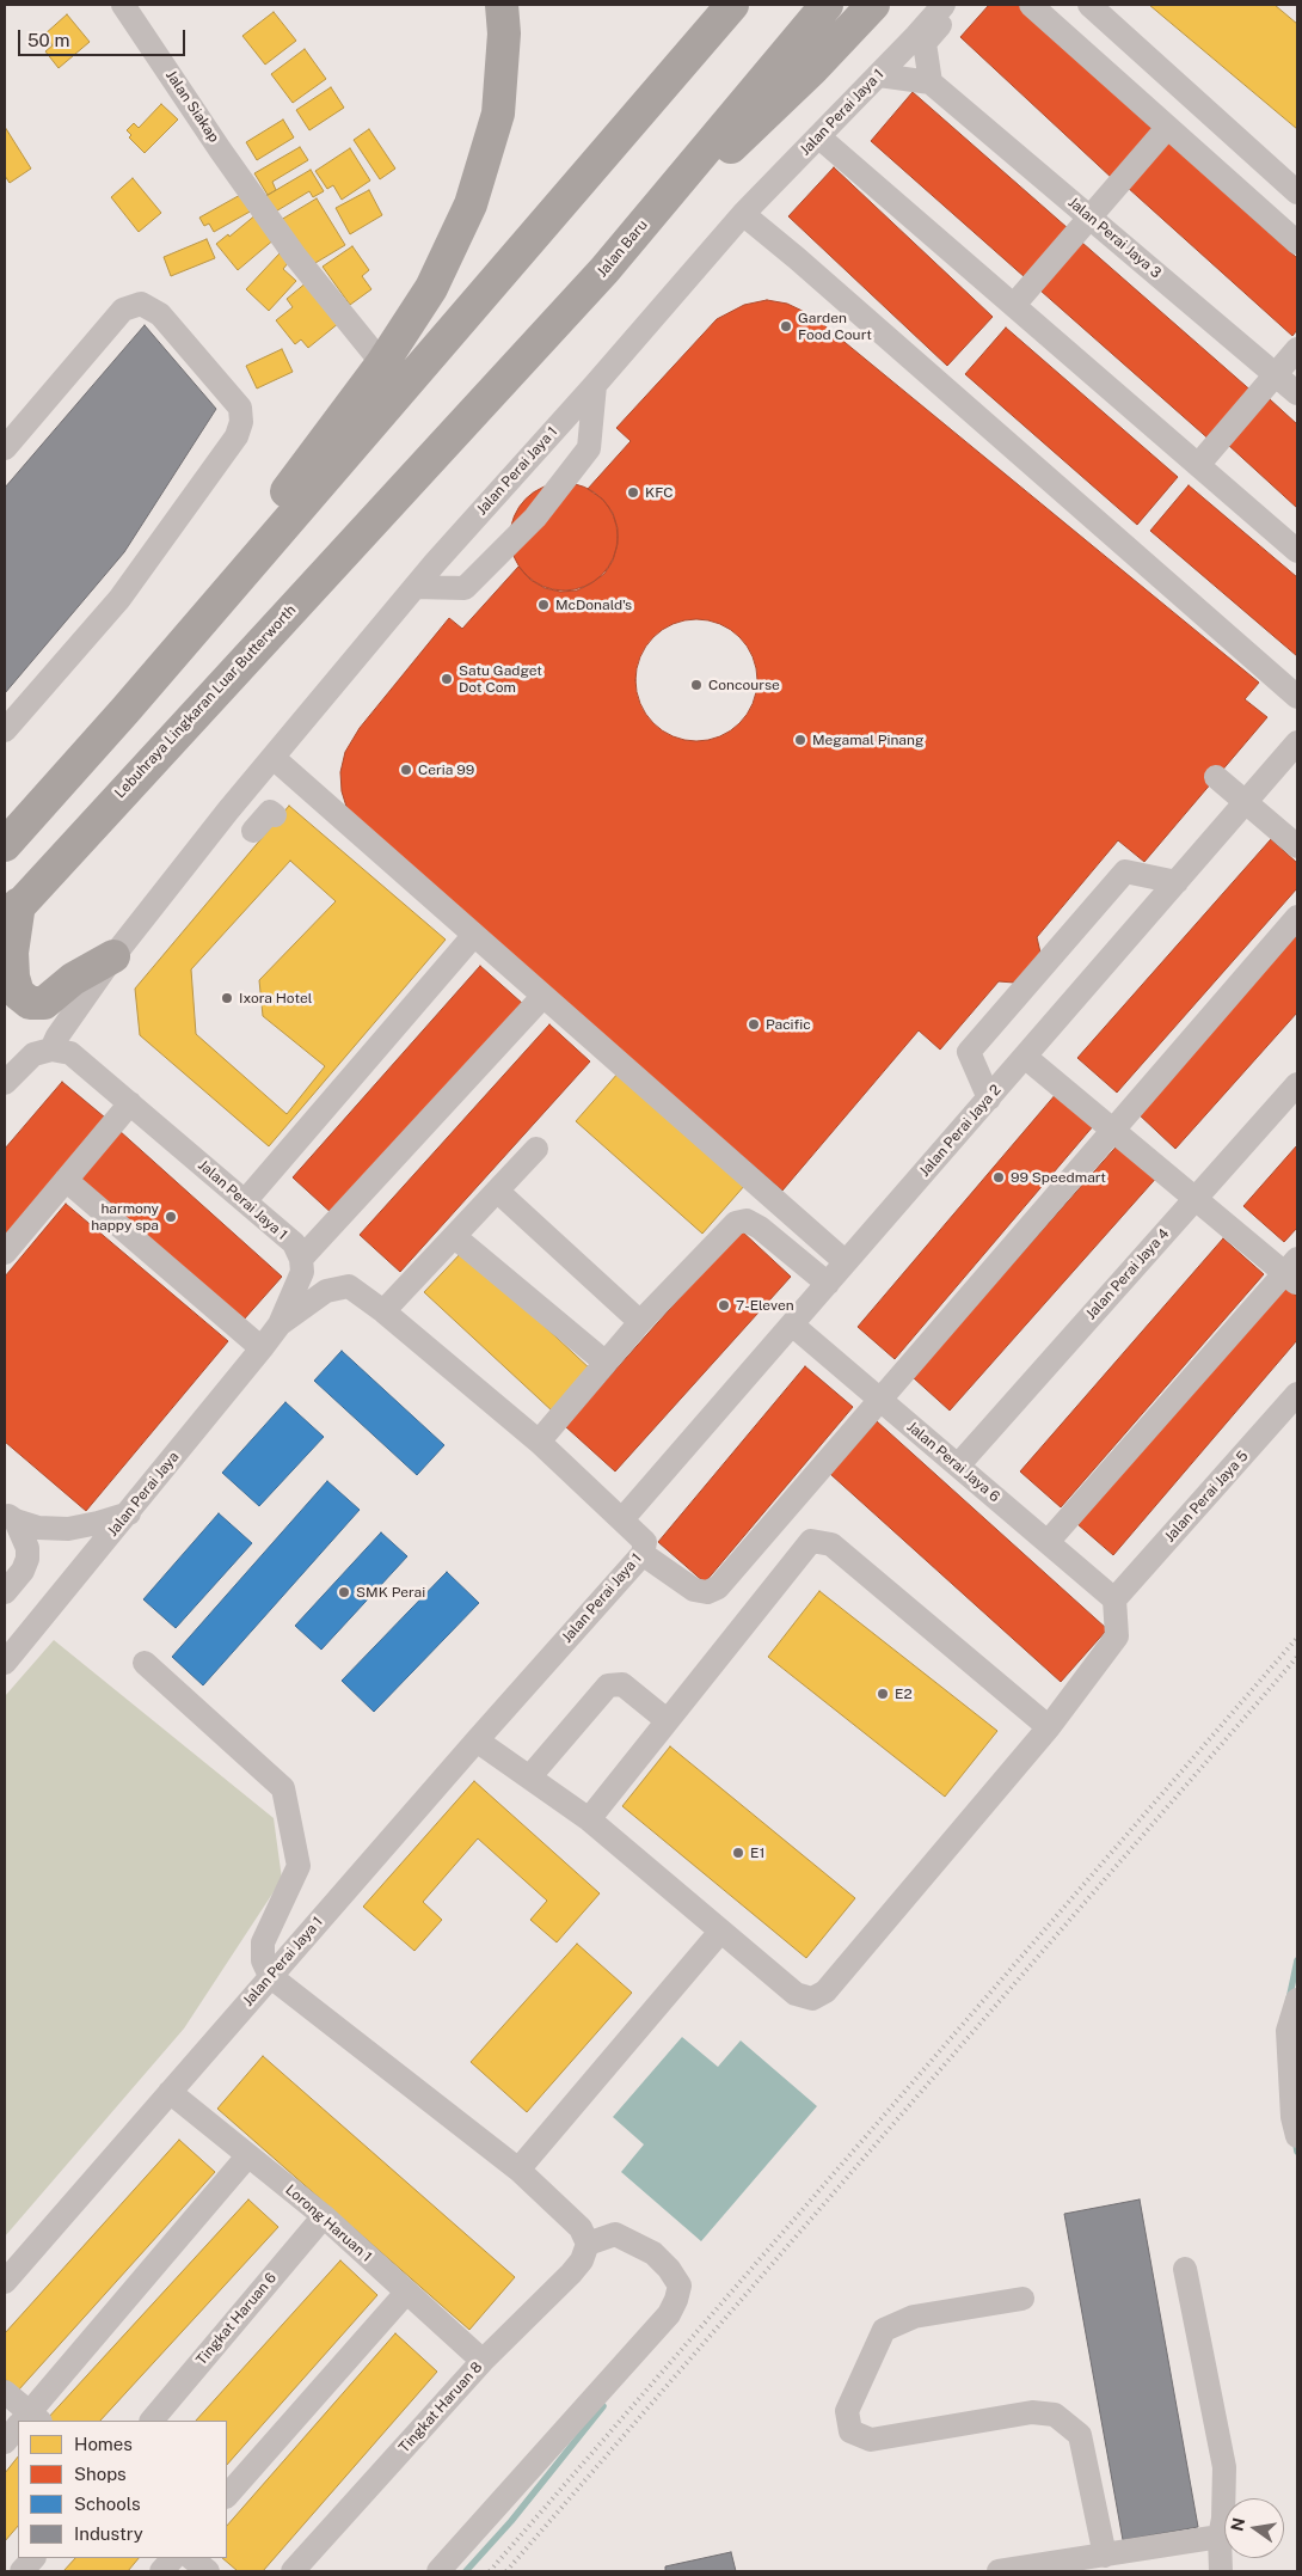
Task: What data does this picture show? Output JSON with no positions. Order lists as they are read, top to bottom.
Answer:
{
  "streets": {
    "highway": ["Jalan Baru", "Lebuhraya Lingkaran Luar Butterworth"],
    "street": [
      "Jalan Siakap",
      "Jalan Perai Jaya 1",
      "Jalan Perai Jaya 3",
      "Jalan Perai Jaya 2",
      "Jalan Perai Jaya 4",
      "Jalan Perai Jaya 6",
      "Jalan Perai Jaya",
      "Jalan Perai Jaya 5",
      "Lorong Haruan 1",
      "Tingkat Haruan 6",
      "Tingkat Haruan 8"
    ]
  },
  "crossings": [
    ["Jalan Perai Jaya 1", "Jalan Perai Jaya 2"],
    ["Jalan Perai Jaya 1", "Jalan Perai Jaya"],
    ["Jalan Perai Jaya 1", "Lorong Haruan 1"],
    ["Jalan Baru", "Lebuhraya Lingkaran Luar Butterworth"],
    ["Jalan Perai Jaya 2", "Jalan Perai Jaya 6"],
    ["Jalan Perai Jaya 4", "Jalan Perai Jaya 6"],
    ["Jalan Perai Jaya 6", "Jalan Perai Jaya 5"],
    ["Lorong Haruan 1", "Tingkat Haruan 6"],
    ["Lorong Haruan 1", "Tingkat Haruan 8"]
  ],
  "places": [
    "Garden Food Court",
    "KFC",
    "McDonald's",
    "Satu Gadget Dot Com",
    "Concourse",
    "Megamal Pinang",
    "Ceria 99",
    "Ixora Hotel",
    "Pacific",
    "99 Speedmart",
    "harmony happy spa",
    "7-Eleven",
    "SMK Perai",
    "E2",
    "E1"
  ],
  "legend": [
    "Homes",
    "Shops",
    "Schools",
    "Industry"
  ],
  "scale_bar": "50 m",
  "north": "left"
}
